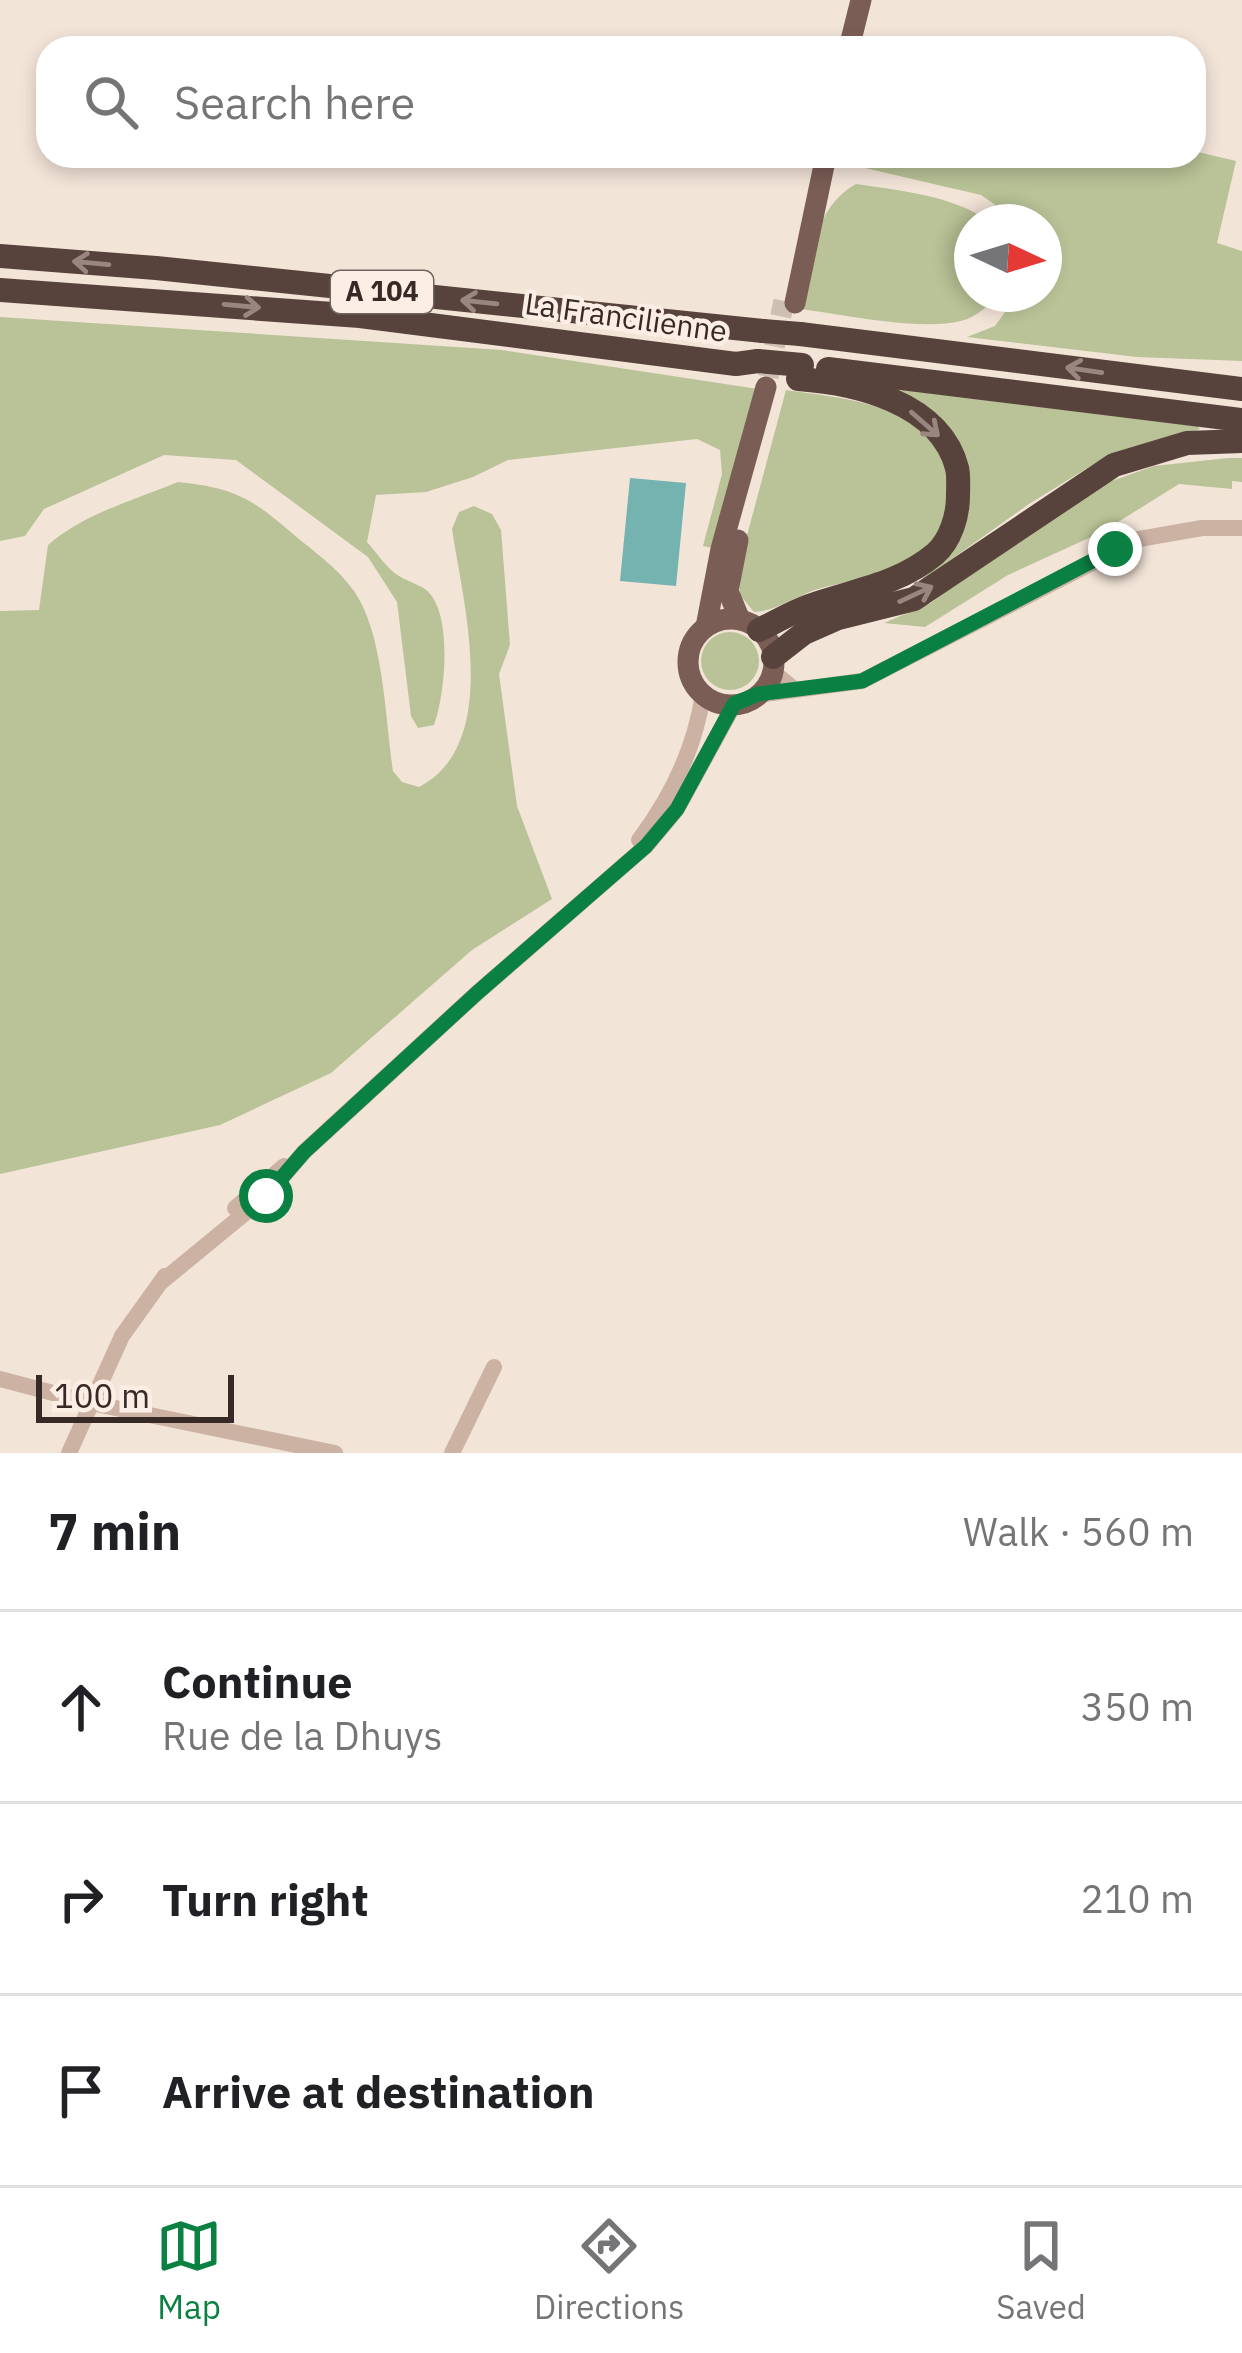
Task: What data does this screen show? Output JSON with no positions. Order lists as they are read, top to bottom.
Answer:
{
  "streets": {
    "highway": ["A 104", "La Francilienne"]
  },
  "scale_bar": "100 m",
  "north": "right",
  "page": {
    "search": "Search here",
    "scale": "100 m",
    "heading": ["7 min", "Walk · 560 m"],
    "list": [
      ["Continue", "Rue de la Dhuys", "350 m"],
      ["Turn right", "210 m"],
      "Arrive at destination"
    ],
    "nav": ["Map", "Directions", "Saved"]
  }
}
